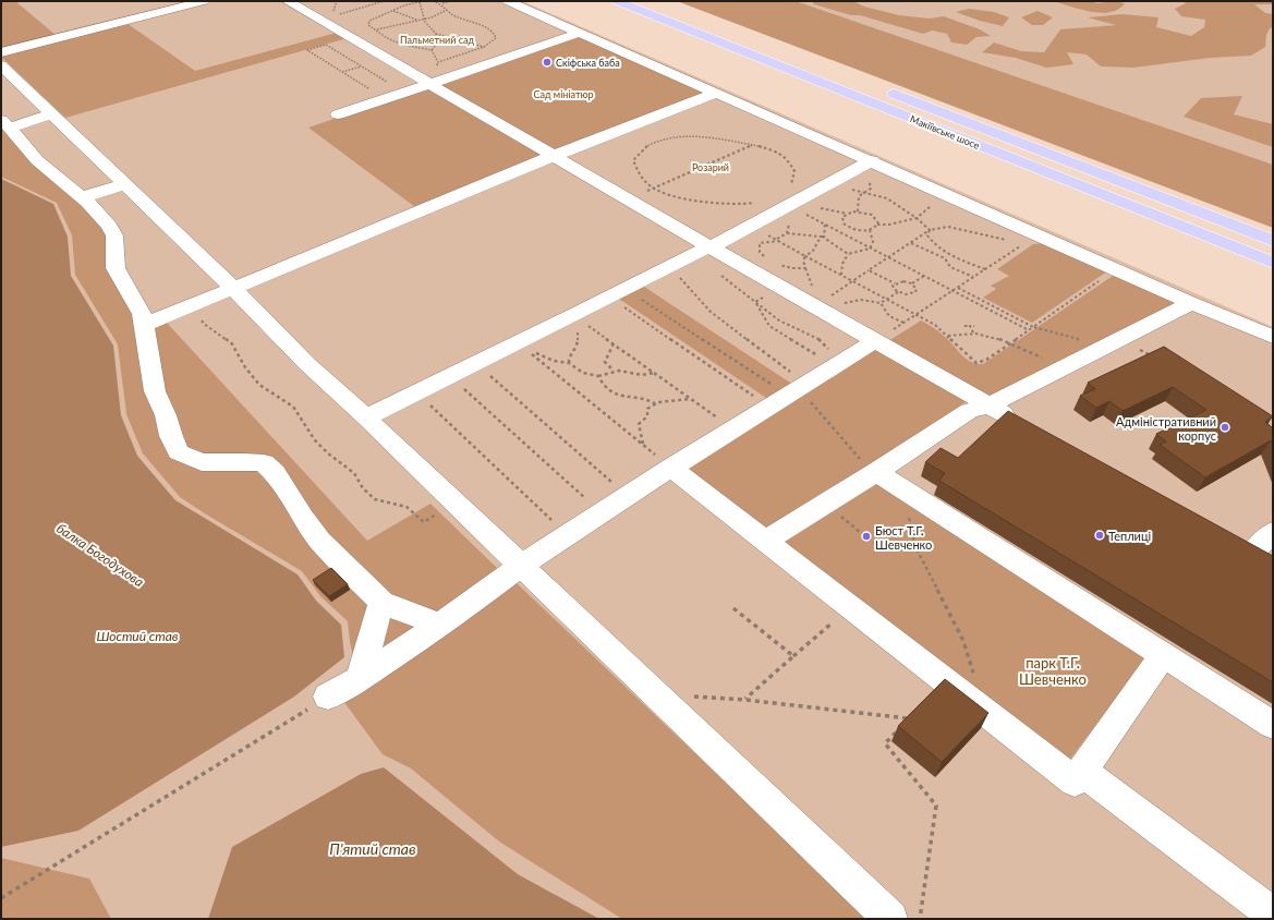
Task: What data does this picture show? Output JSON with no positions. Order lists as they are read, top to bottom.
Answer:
{
  "streets": {
    "main road": ["Макіївське шосе"]
  },
  "water": ["балка Богодухова", "Шостий став", "П'ятий став"],
  "parks": [
    "Пальметний сад",
    "Сад мініатюр",
    "Розарий",
    "парк Т.Г. Шевченко"
  ],
  "places": [
    "Скіфська баба",
    "Адміністративний корпус",
    "Теплиці",
    "Бюст Т.Г. Шевченко"
  ]
}
